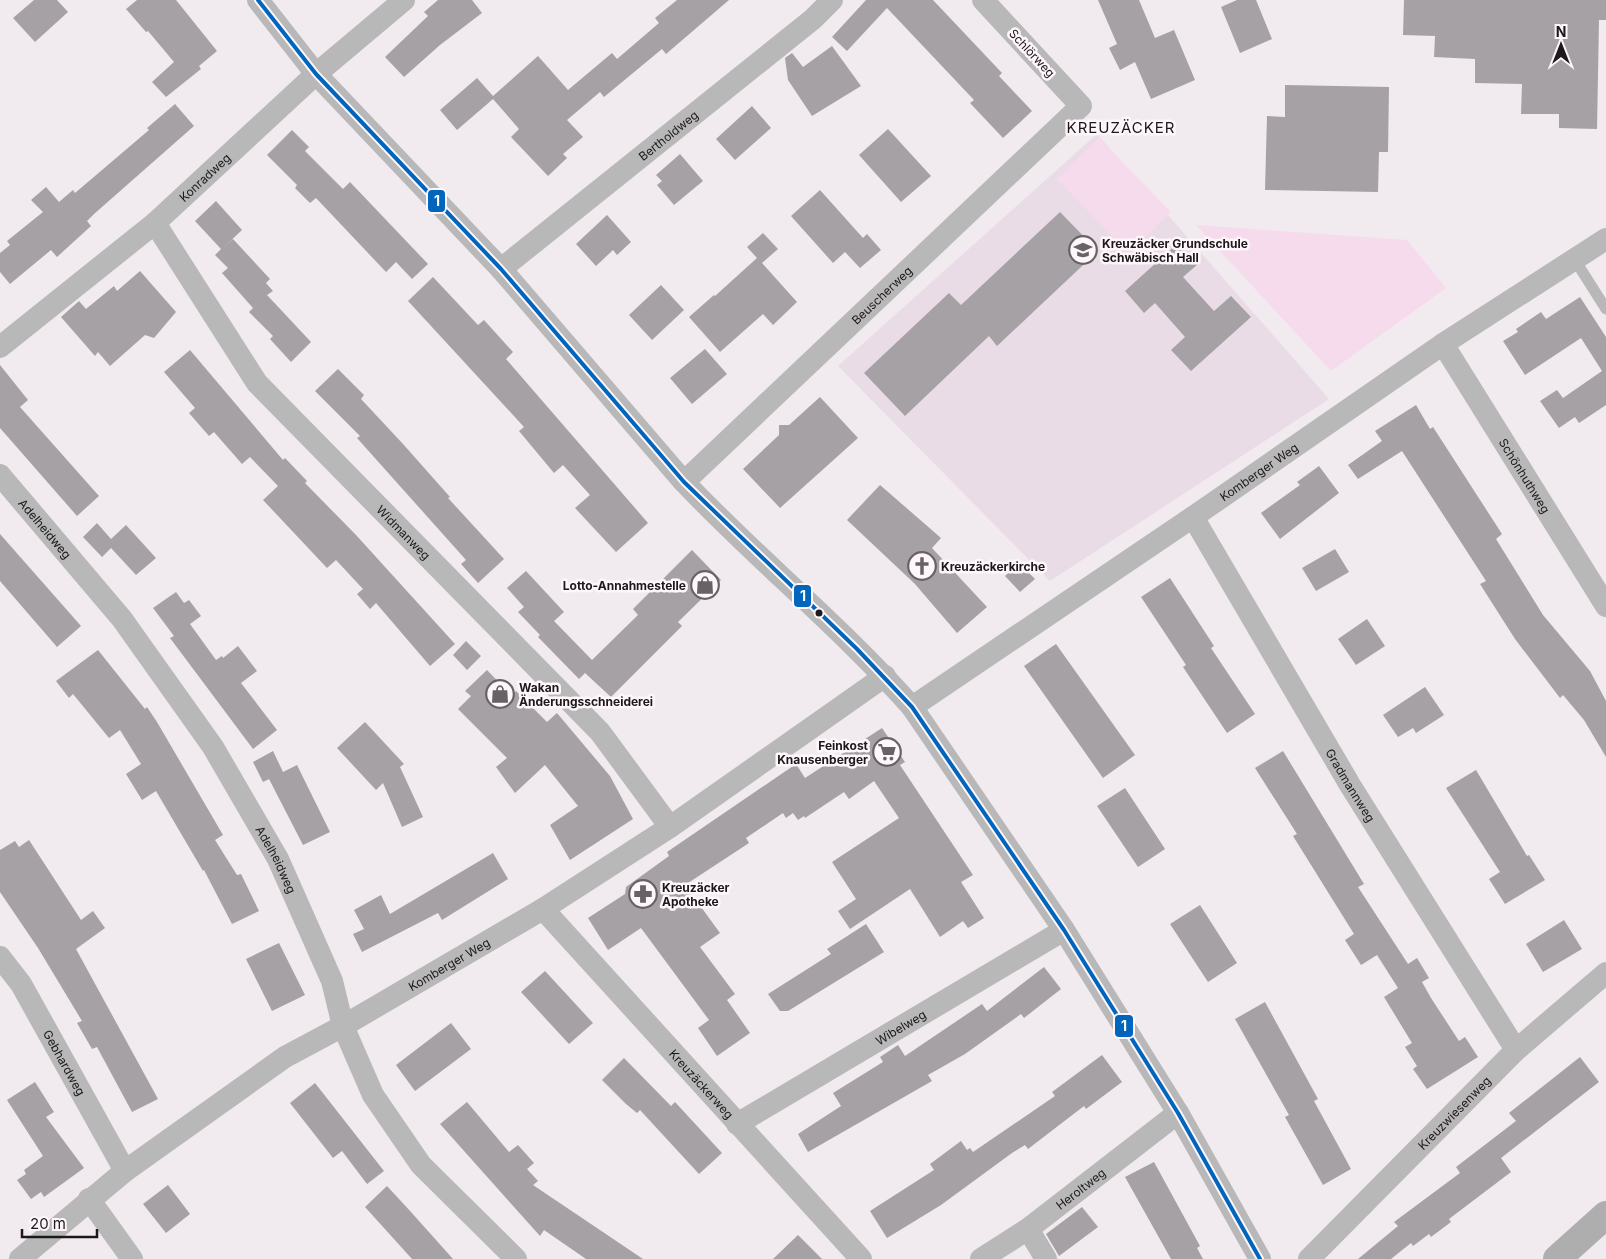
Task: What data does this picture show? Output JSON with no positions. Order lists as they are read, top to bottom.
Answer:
{
  "streets": {
    "street": [
      "Schlörweg",
      "Bertholdweg",
      "Konradweg",
      "Beuscherweg",
      "Komberger Weg",
      "Schönhuthweg",
      "Adelheidweg",
      "Widmanweg",
      "Gradmannweg",
      "Wibelweg",
      "Gebhardweg",
      "Kreuzäckerweg",
      "Kreuzwiesenweg",
      "Heroltweg"
    ]
  },
  "crossings": [
    ["Schlörweg", "Beuscherweg"],
    ["Konradweg", "Widmanweg"],
    ["Komberger Weg", "Schönhuthweg"],
    ["Komberger Weg", "Adelheidweg"],
    ["Komberger Weg", "Widmanweg"],
    ["Komberger Weg", "Gradmannweg"],
    ["Komberger Weg", "Gebhardweg"],
    ["Komberger Weg", "Kreuzäckerweg"],
    ["Gradmannweg", "Kreuzwiesenweg"],
    ["Wibelweg", "Kreuzäckerweg"]
  ],
  "districts": ["KREUZÄCKER"],
  "places": {
    "school or university": ["Kreuzäcker Grundschule Schwäbisch Hall"],
    "church": ["Kreuzäckerkirche"],
    "shop": ["Lotto-Annahmestelle", "Wakan Änderungsschneiderei"],
    "supermarket": ["Feinkost Knausenberger"],
    "pharmacy": ["Kreuzäcker Apotheke"]
  },
  "lines": ["transit line 1"],
  "scale_bar": "20 m",
  "north": "top"
}
